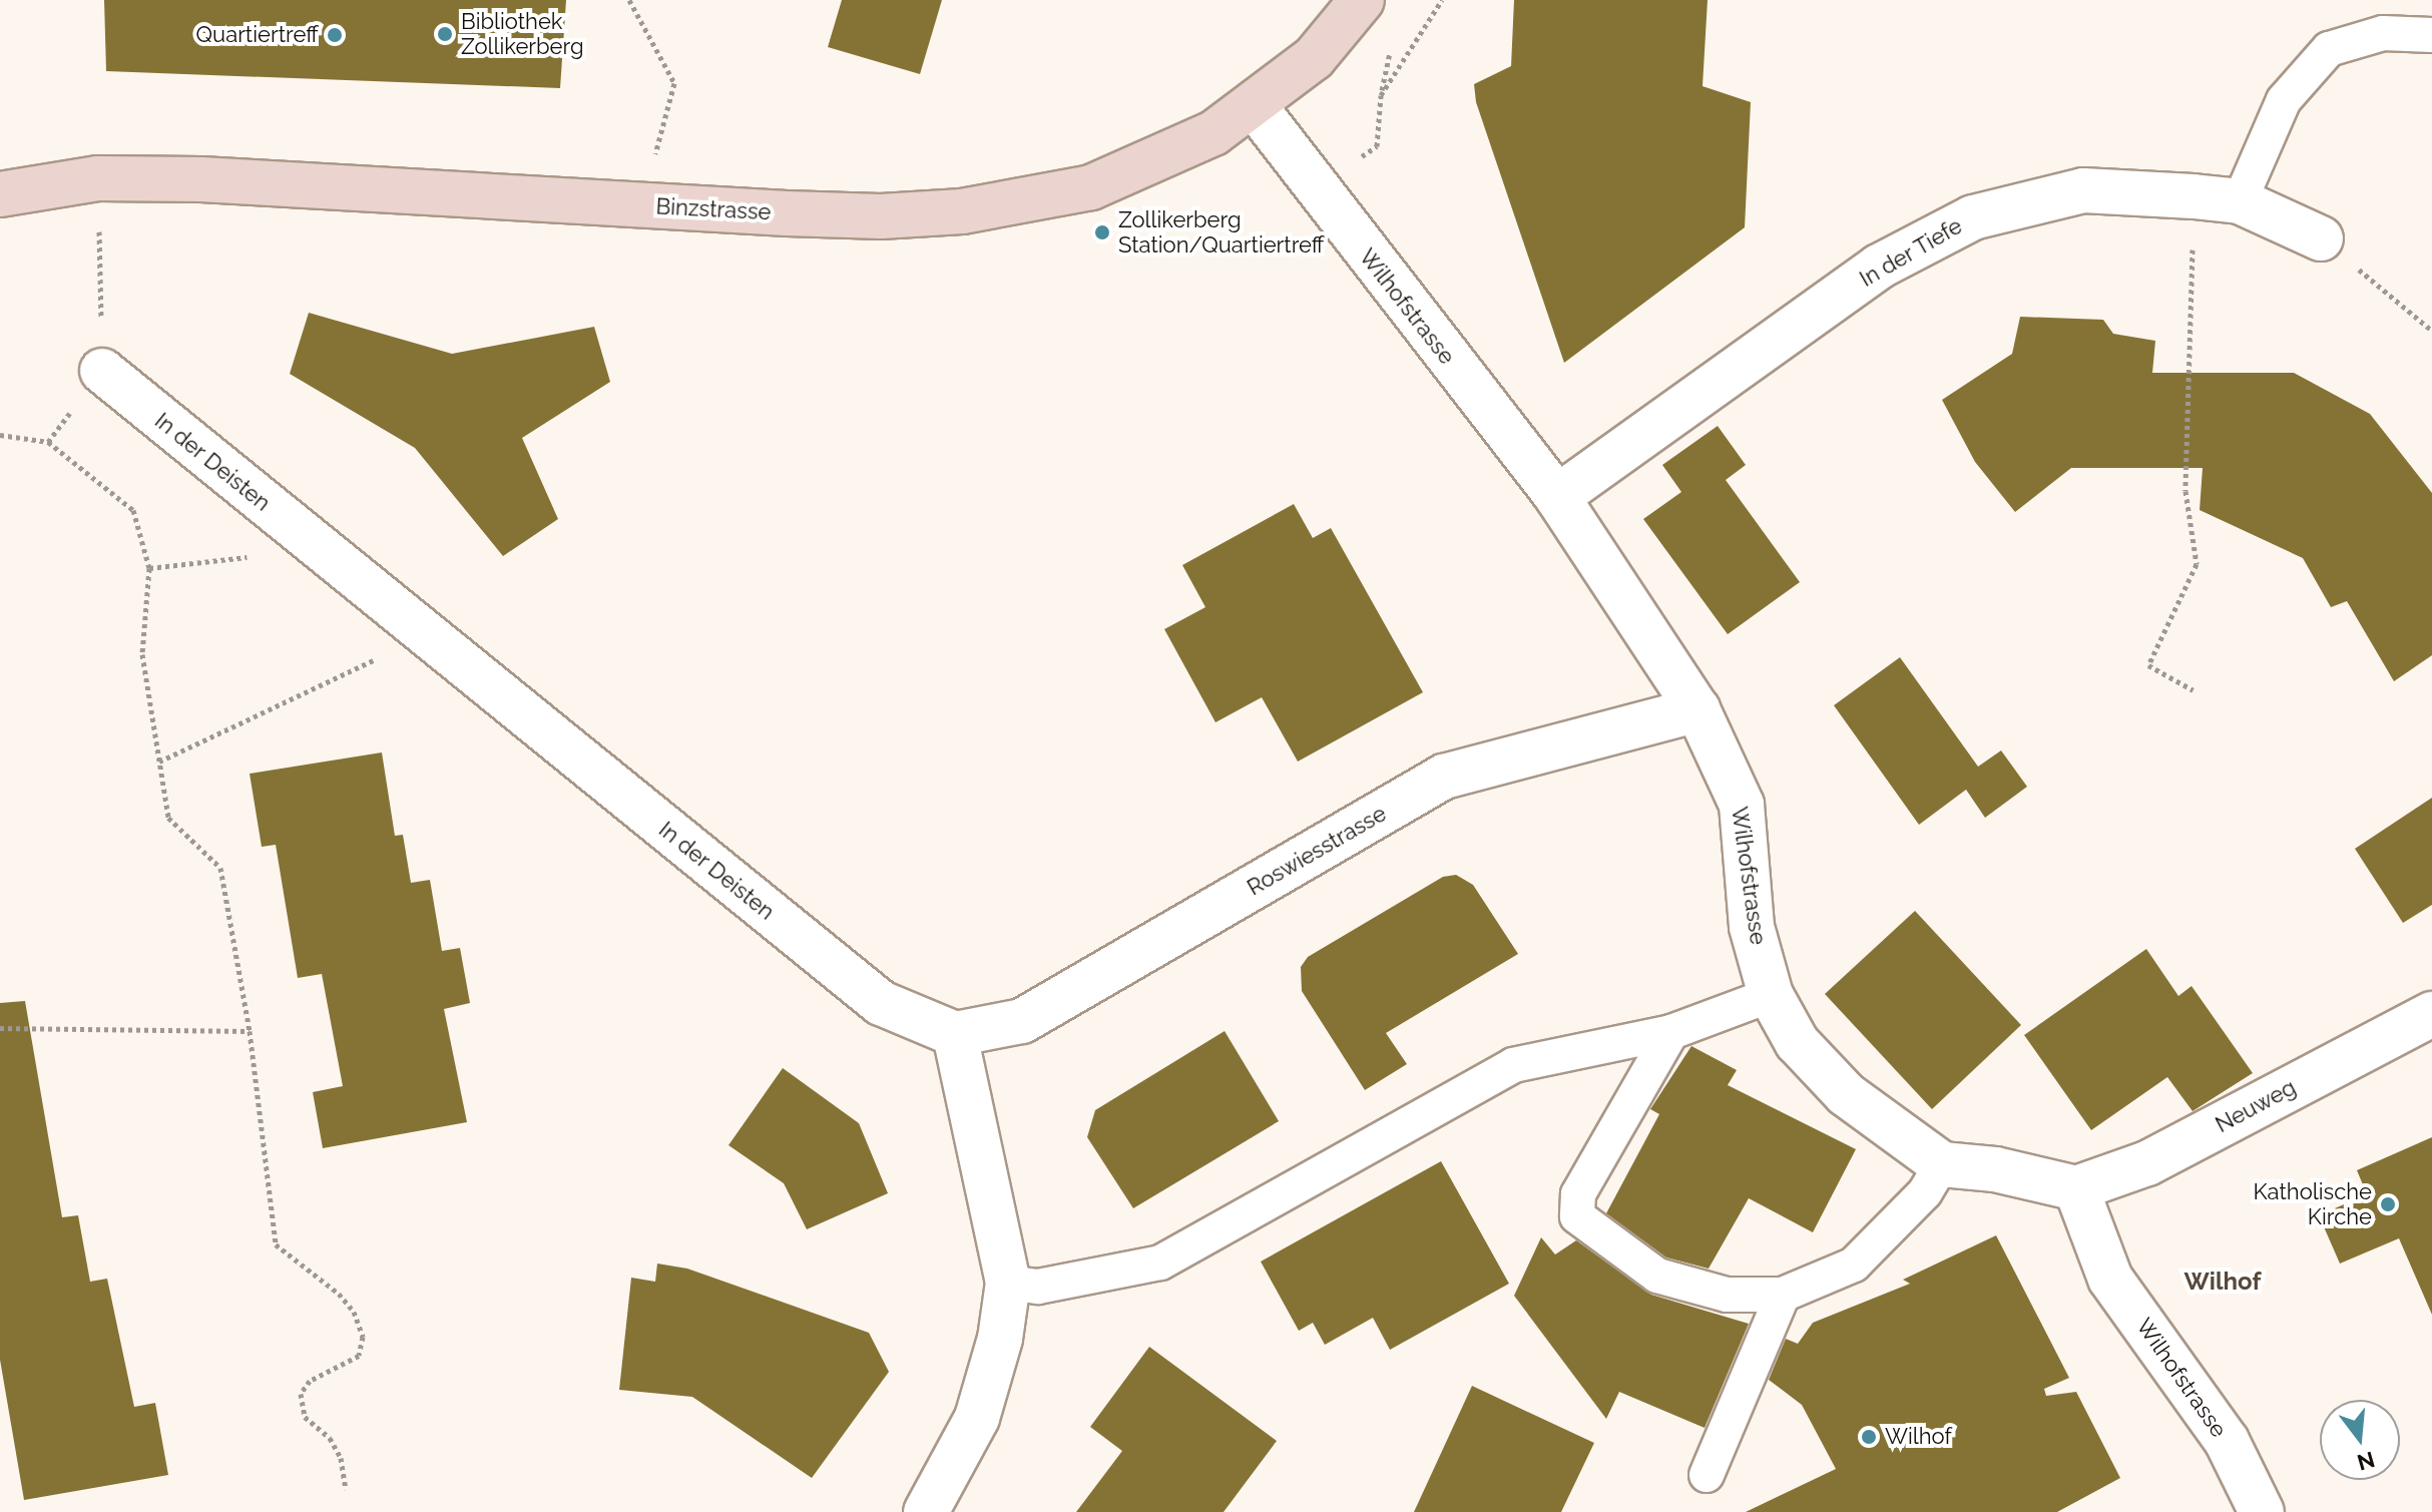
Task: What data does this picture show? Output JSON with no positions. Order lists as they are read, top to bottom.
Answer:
{
  "streets": {
    "main road": ["Binzstrasse"],
    "street": [
      "In der Tiefe",
      "Wilhofstrasse",
      "In der Deisten",
      "Roswiesstrasse",
      "Neuweg"
    ]
  },
  "crossings": [
    ["Binzstrasse", "Wilhofstrasse"],
    ["In der Tiefe", "Wilhofstrasse"],
    ["Wilhofstrasse", "Roswiesstrasse"],
    ["Wilhofstrasse", "Neuweg"],
    ["In der Deisten", "Roswiesstrasse"]
  ],
  "districts": ["Wilhof"],
  "places": [
    "Bibliothek Zollikerberg",
    "Quartiertreff",
    "Zollikerberg Station/Quartiertreff",
    "Katholische Kirche",
    "Wilhof"
  ],
  "north": "bottom"
}
